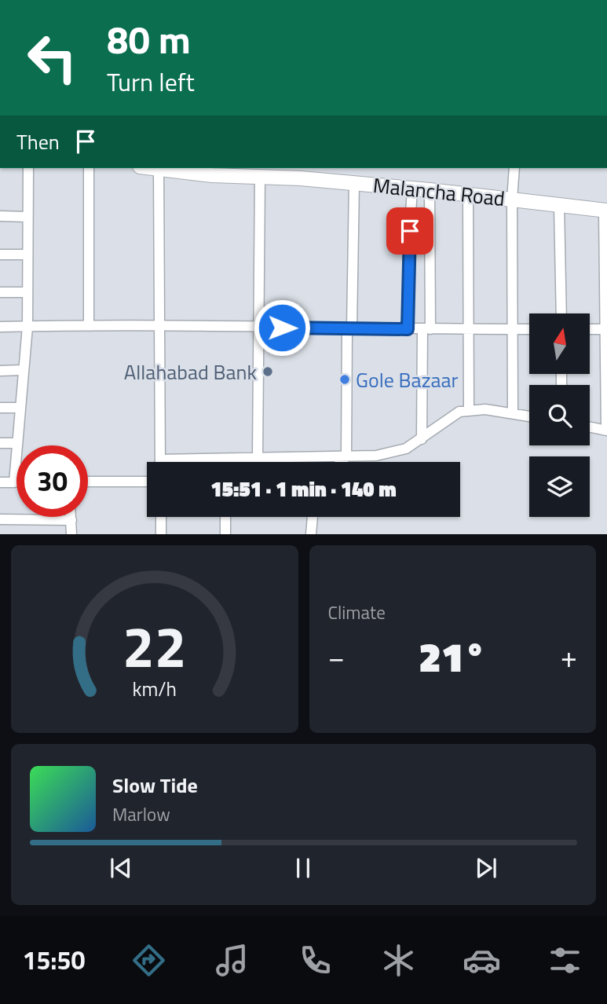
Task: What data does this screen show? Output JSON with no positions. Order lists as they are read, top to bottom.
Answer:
{
  "streets": {
    "main road": ["Malancha Road"]
  },
  "places": ["Allahabad Bank", "Gole Bazaar"],
  "north": "top",
  "page": {
    "turn": ["80 m", "Turn left"],
    "then": "Then",
    "limit": "30",
    "trip": "15:51 · 1 min · 140 m",
    "tile": "Climate",
    "heat": ["−", "21°", "+"],
    "song": ["Slow Tide", "Marlow"],
    "tabs": "15:50",
    "gauge": ["22", "km/h"]
  }
}
